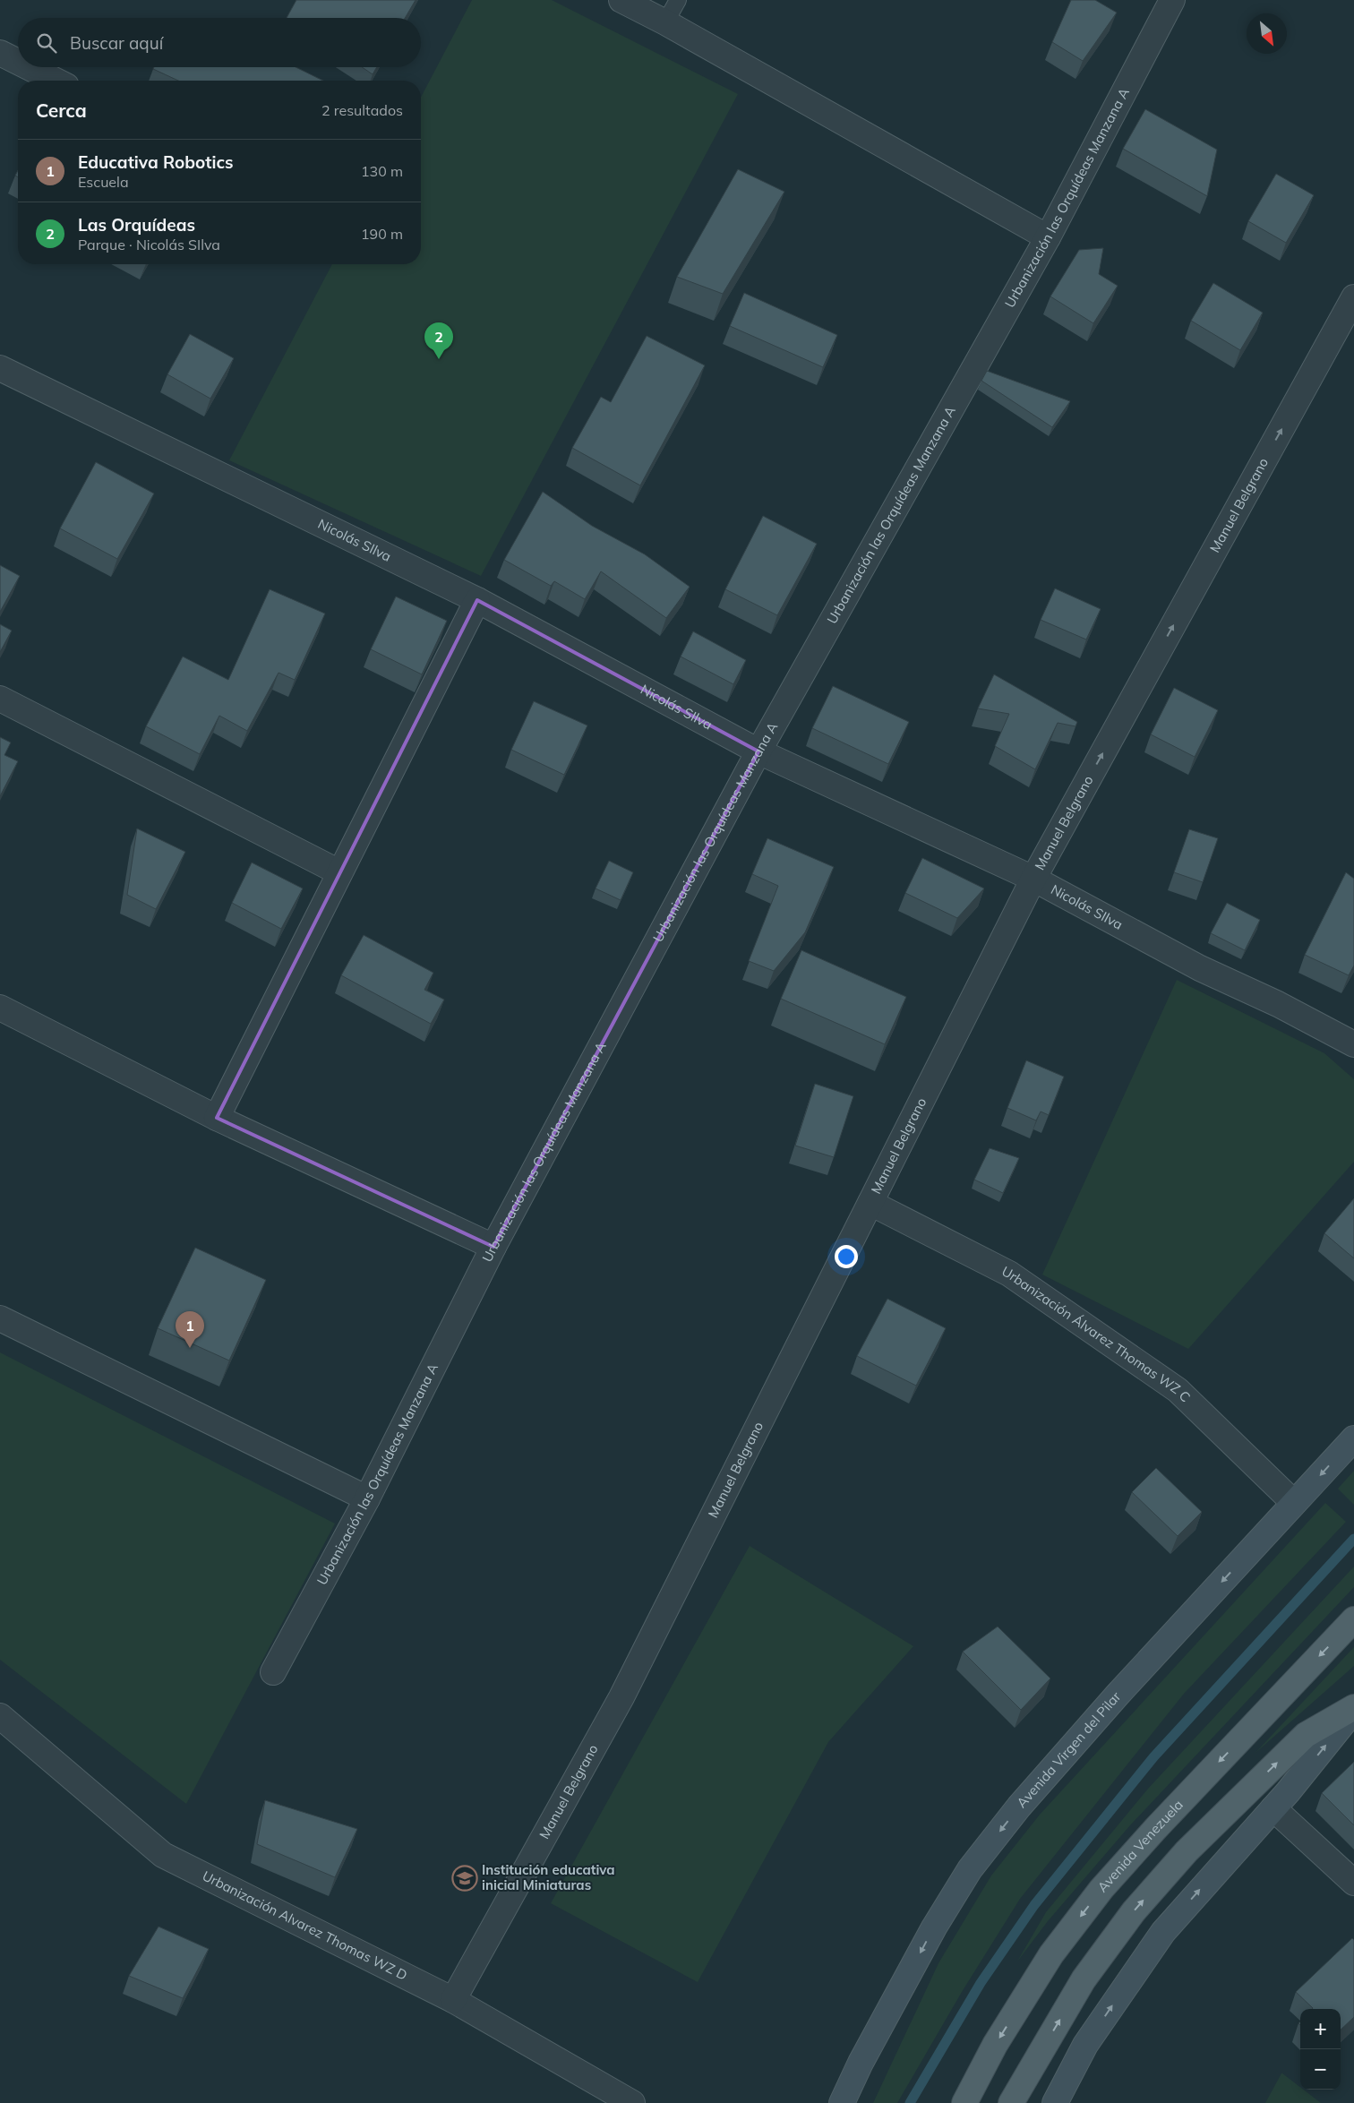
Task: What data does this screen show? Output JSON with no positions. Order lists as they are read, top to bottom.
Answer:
{
  "streets": {
    "main road": ["Avenida Virgen del Pilar", "Avenida Venezuela"],
    "street": [
      "Urbanización las Orquídeas Manzana A",
      "Manuel Belgrano",
      "Nicolás SIlva",
      "Urbanización Álvarez Thomas WZ C",
      "Urbanización Alvarez Thomas WZ D"
    ]
  },
  "crossings": [
    ["Urbanización las Orquídeas Manzana A", "Nicolás SIlva"],
    ["Manuel Belgrano", "Nicolás SIlva"],
    ["Manuel Belgrano", "Urbanización Álvarez Thomas WZ C"],
    ["Manuel Belgrano", "Urbanización Alvarez Thomas WZ D"],
    ["Urbanización Álvarez Thomas WZ C", "Avenida Virgen del Pilar"]
  ],
  "places": {
    "school or university": ["Institución educativa inicial Miniaturas"]
  },
  "north": "bottom right",
  "page": {
    "search": "Buscar aquí",
    "heading": ["Cerca", "2 resultados"],
    "list": [
      {
        "mark": "1",
        "name": "Educativa Robotics",
        "note": "Escuela",
        "value": "130 m"
      },
      {
        "mark": "2",
        "name": "Las Orquídeas",
        "note": "Parque · Nicolás SIlva",
        "value": "190 m"
      }
    ],
    "pins": ["2", "1"],
    "map_buttons": ["+", "−"]
  }
}
